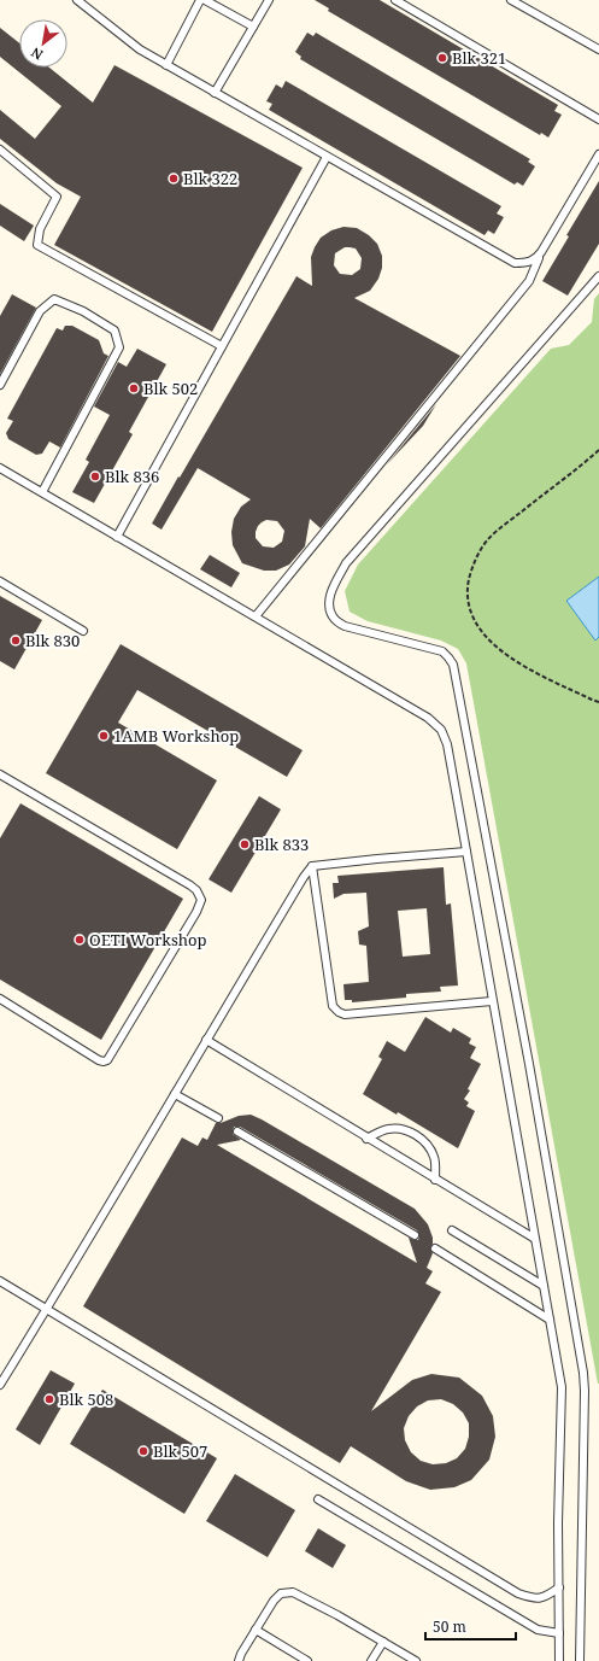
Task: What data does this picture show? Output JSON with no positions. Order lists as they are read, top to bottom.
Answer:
{
  "places": [
    "Blk 321",
    "Blk 322",
    "Blk 502",
    "Blk 836",
    "Blk 830",
    "1AMB Workshop",
    "Blk 833",
    "OETI Workshop",
    "Blk 508",
    "Blk 507"
  ],
  "scale_bar": "50 m",
  "north": "bottom left"
}
